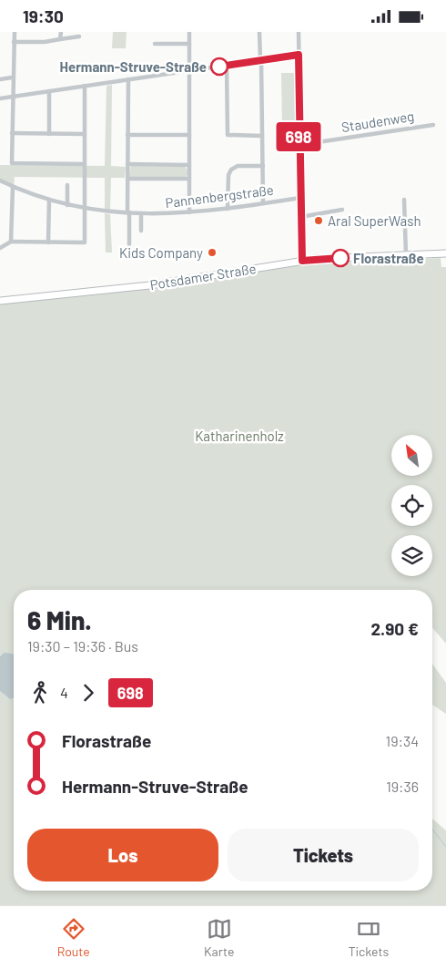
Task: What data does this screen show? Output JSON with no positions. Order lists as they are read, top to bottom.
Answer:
{
  "streets": {
    "main road": ["Potsdamer Straße"],
    "street": ["Staudenweg", "Pannenbergstraße"]
  },
  "parks": ["Katharinenholz"],
  "places": [
    "Hermann-Struve-Straße",
    "Aral SuperWash",
    "Kids Company",
    "Florastraße"
  ],
  "lines": ["bus line 698"],
  "north": "top left",
  "page": {
    "status": "19:30",
    "on_map": "698",
    "heading": ["6 Min.", "19:30 – 19:36 · Bus", "2.90 €"],
    "legs": ["4", "698"],
    "list": [
      {
        "name": "Florastraße",
        "value": "19:34"
      },
      {
        "name": "Hermann-Struve-Straße",
        "value": "19:36"
      }
    ],
    "buttons": ["Los", "Tickets"],
    "tabs": ["Route", "Karte", "Tickets"]
  }
}
